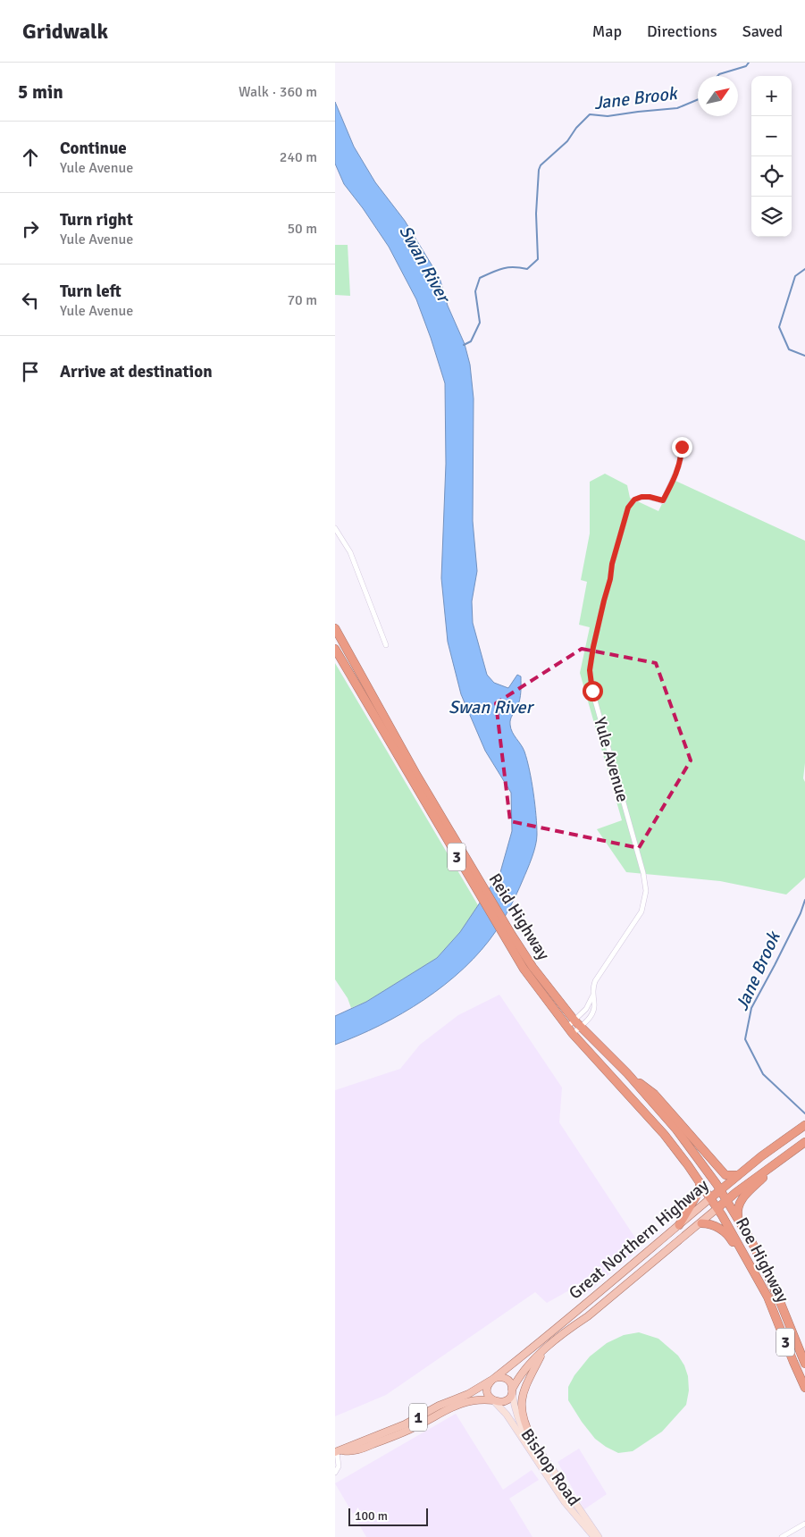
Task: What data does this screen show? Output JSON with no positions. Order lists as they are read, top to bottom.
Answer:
{
  "streets": {
    "highway": [
      "3",
      "Reid Highway",
      "Great Northern Highway",
      "Roe Highway",
      "1"
    ],
    "street": ["Yule Avenue", "Bishop Road"]
  },
  "crossings": [
    ["Yule Avenue", "Reid Highway"],
    ["Reid Highway", "Great Northern Highway"],
    ["Reid Highway", "Roe Highway"],
    ["Great Northern Highway", "Roe Highway"],
    ["Great Northern Highway", "1"],
    ["Great Northern Highway", "Bishop Road"],
    ["1", "Bishop Road"]
  ],
  "water": ["Jane Brook", "Swan River"],
  "scale_bar": "100 m",
  "north": "top right",
  "page": {
    "header": "Gridwalk",
    "nav": ["Map", "Directions", "Saved"],
    "heading": ["5 min", "Walk · 360 m"],
    "map_buttons": ["+", "−"],
    "list": [
      ["Continue", "Yule Avenue", "240 m"],
      ["Turn right", "Yule Avenue", "50 m"],
      ["Turn left", "Yule Avenue", "70 m"],
      "Arrive at destination"
    ],
    "scale": "100 m"
  }
}
